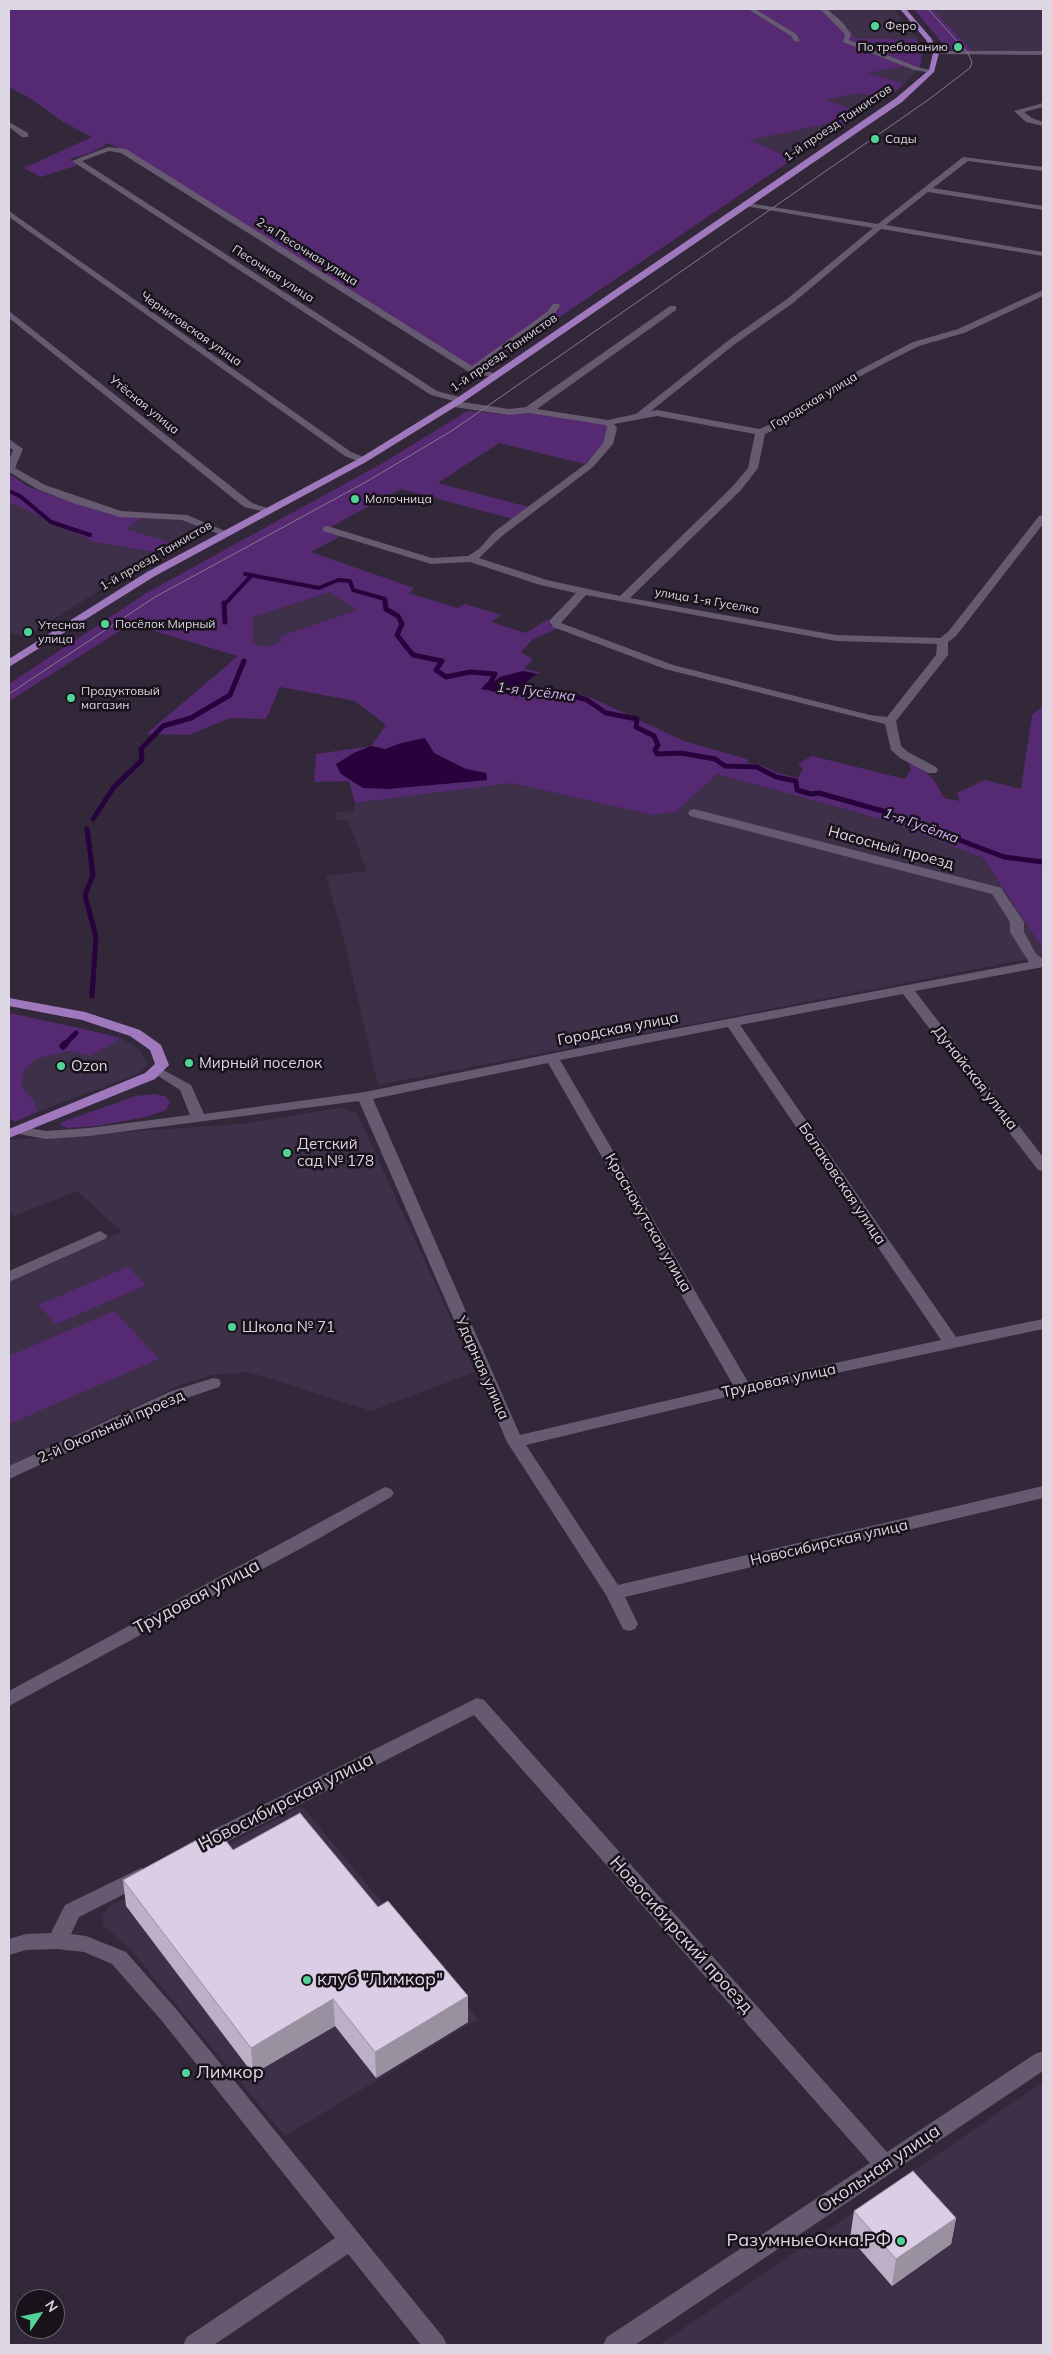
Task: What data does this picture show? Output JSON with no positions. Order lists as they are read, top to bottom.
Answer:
{
  "streets": {
    "main road": ["1-й проезд Танкистов"],
    "street": [
      "2-я Песочная улица",
      "Песочная улица",
      "Черниговская улица",
      "Городская улица",
      "Утёсная улица",
      "улица 1-я Гуселка",
      "Насосный проезд",
      "Дунайская улица",
      "Балаковская улица",
      "Краснокутская улица",
      "Ударная улица",
      "Трудовая улица",
      "2-й Окольный проезд",
      "Новосибирская улица",
      "Новосибирский проезд",
      "Окольная улица"
    ]
  },
  "crossings": [
    ["1-й проезд Танкистов", "2-я Песочная улица"],
    ["1-й проезд Танкистов", "Песочная улица"],
    ["1-й проезд Танкистов", "Черниговская улица"],
    ["1-й проезд Танкистов", "Утёсная улица"],
    ["2-я Песочная улица", "Песочная улица"],
    ["Городская улица", "улица 1-я Гуселка"],
    ["Городская улица", "Насосный проезд"],
    ["Городская улица", "Дунайская улица"],
    ["Городская улица", "Балаковская улица"],
    ["Городская улица", "Краснокутская улица"],
    ["Городская улица", "Ударная улица"],
    ["Балаковская улица", "Трудовая улица"],
    ["Краснокутская улица", "Трудовая улица"],
    ["Ударная улица", "Трудовая улица"],
    ["Ударная улица", "Новосибирская улица"],
    ["Новосибирская улица", "Новосибирский проезд"],
    ["Новосибирский проезд", "Окольная улица"]
  ],
  "water": ["1-я Гусёлка"],
  "places": [
    "Феро",
    "По требованию",
    "Сады",
    "Молочница",
    "Посёлок Мирный",
    "Утесная улица",
    "Продуктовый магазин",
    "Мирный поселок",
    "Ozon",
    "Детский сад № 178",
    "Школа № 71",
    "клуб \"Лимкор\"",
    "Лимкор",
    "РазумныеОкна.РФ"
  ],
  "north": "top right"
}
